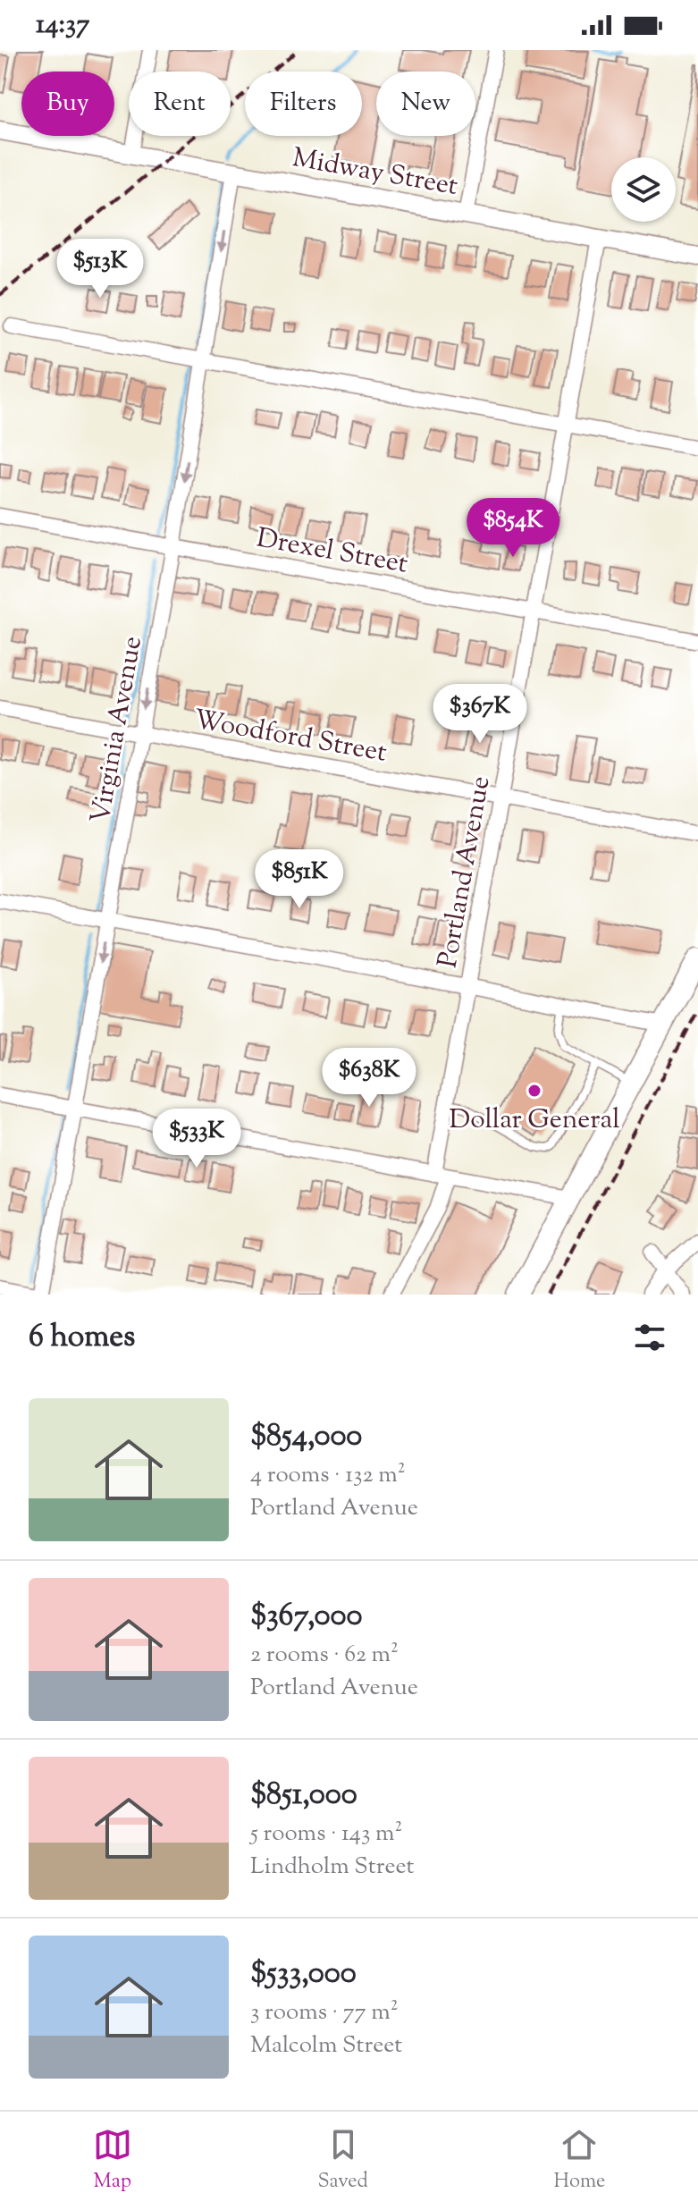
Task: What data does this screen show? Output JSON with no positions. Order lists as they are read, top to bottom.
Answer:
{
  "streets": {
    "street": [
      "Midway Street",
      "Drexel Street",
      "Virginia Avenue",
      "Woodford Street",
      "Portland Avenue"
    ]
  },
  "crossings": [
    ["Midway Street", "Virginia Avenue"],
    ["Midway Street", "Portland Avenue"],
    ["Drexel Street", "Virginia Avenue"],
    ["Drexel Street", "Portland Avenue"],
    ["Virginia Avenue", "Woodford Street"],
    ["Woodford Street", "Portland Avenue"]
  ],
  "one_way": ["Virginia Avenue"],
  "places": ["Dollar General"],
  "page": {
    "status": "14:37",
    "chip": [
      "Buy",
      "Rent",
      "Filters",
      "New"
    ],
    "price": [
      "$513K",
      "$854K",
      "$367K",
      "$851K",
      "$638K",
      "$533K"
    ],
    "heading": "6 homes",
    "list": [
      {
        "name": "$854,000",
        "note": "4 rooms · 132 m² · Portland Avenue"
      },
      {
        "name": "$367,000",
        "note": "2 rooms · 62 m² · Portland Avenue"
      },
      {
        "name": "$851,000",
        "note": "5 rooms · 143 m² · Lindholm Street"
      },
      {
        "name": "$533,000",
        "note": "3 rooms · 77 m² · Malcolm Street"
      }
    ],
    "tabs": ["Map", "Saved", "Home"]
  }
}
